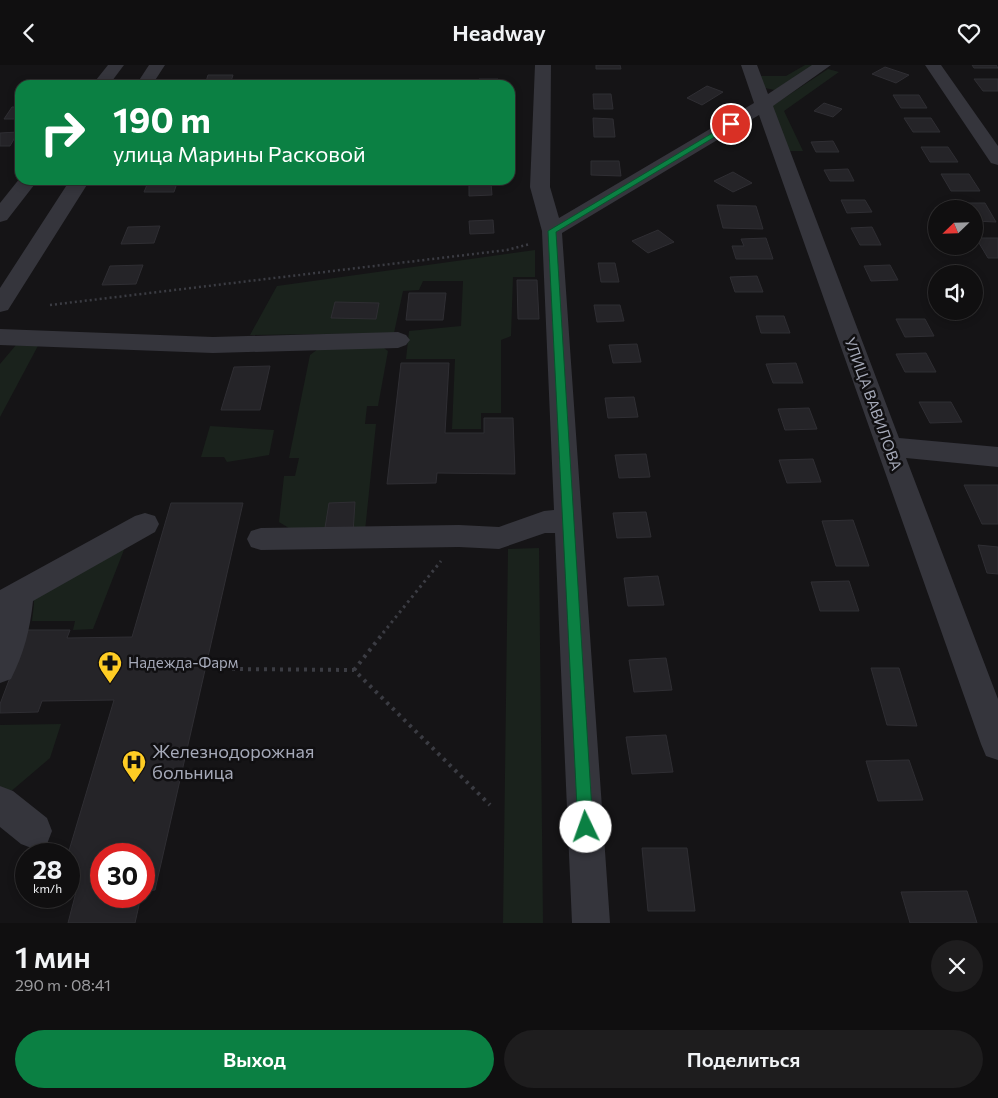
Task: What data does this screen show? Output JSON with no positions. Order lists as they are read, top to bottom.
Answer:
{
  "streets": {
    "street": ["УЛИЦА ВАВИЛОВА"]
  },
  "places": {
    "pharmacy": ["Надежда-Фарм"],
    "hospital": ["Железнодорожная больница"]
  },
  "north": "bottom left",
  "page": {
    "header": "Headway",
    "turn": ["190 m", "улица Марины Расковой"],
    "speed": "28 km/h",
    "limit": "30",
    "heading": ["1 мин", "290 m · 08:41"],
    "buttons": ["Выход", "Поделиться"]
  }
}
